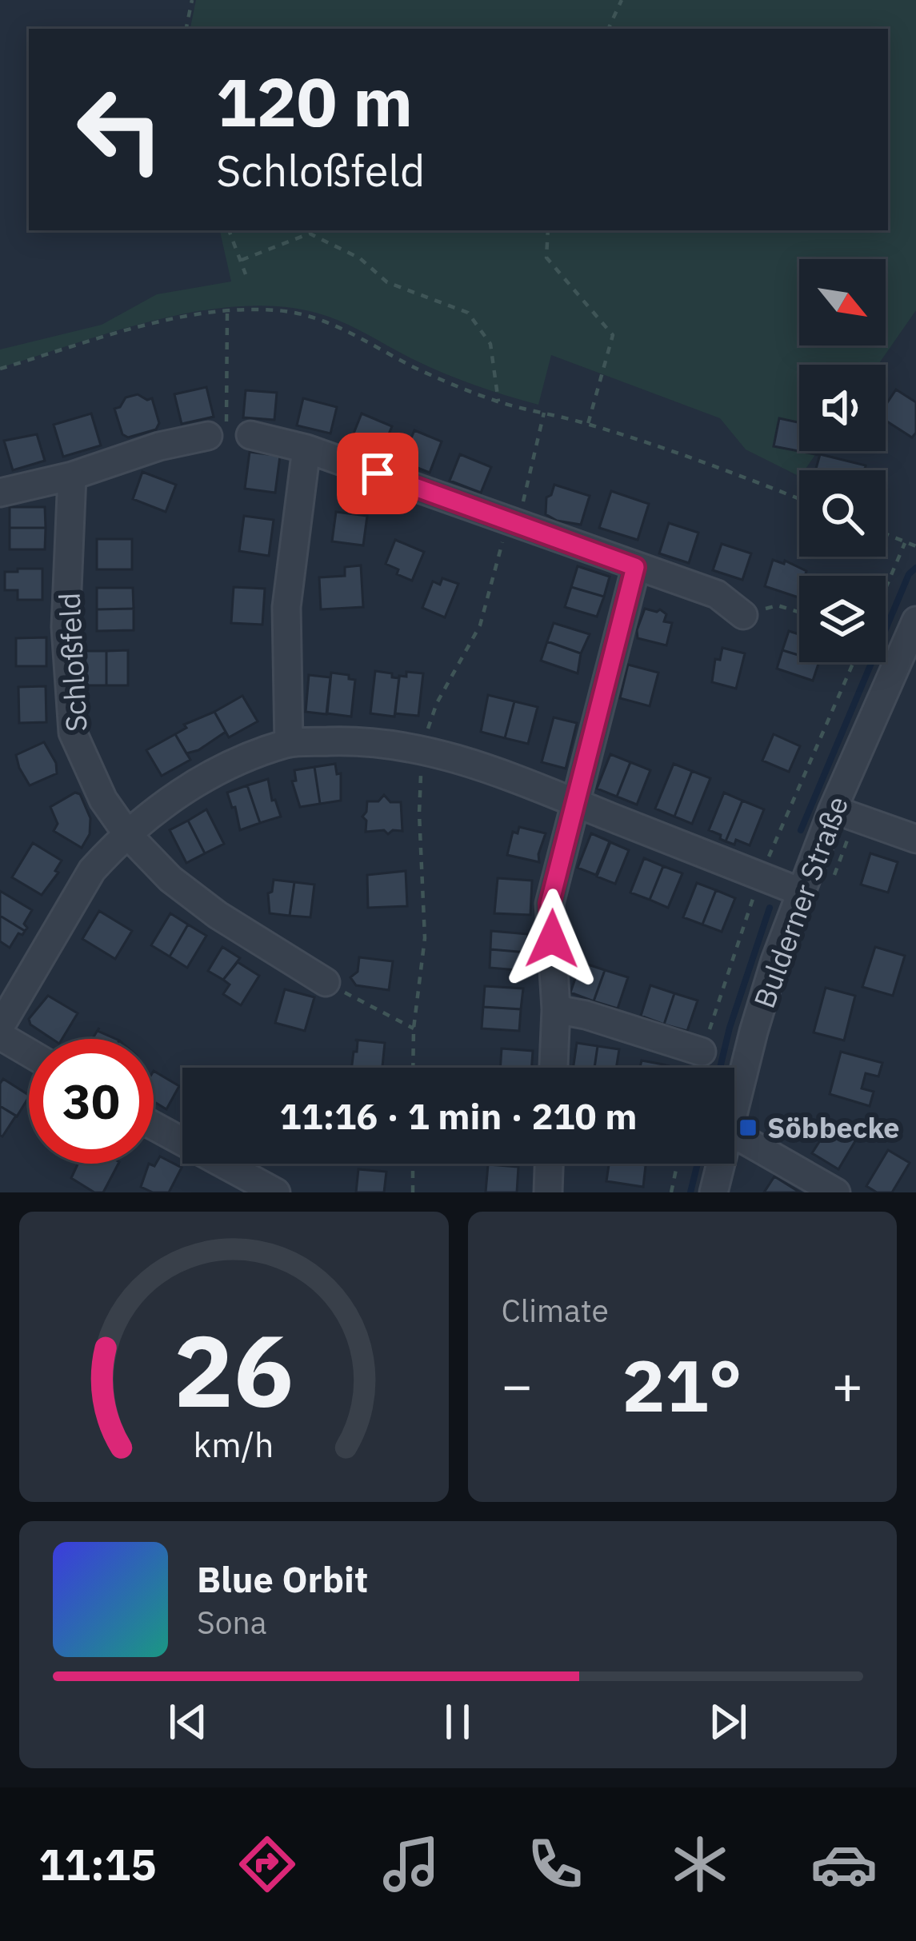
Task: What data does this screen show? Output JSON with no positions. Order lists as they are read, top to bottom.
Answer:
{
  "streets": {
    "street": ["Schloßfeld", "Bulderner Straße"]
  },
  "places": {
    "transit": ["Söbbecke"]
  },
  "north": "bottom right",
  "page": {
    "turn": ["120 m", "Schloßfeld"],
    "limit": "30",
    "trip": "11:16 · 1 min · 210 m",
    "tile": "Climate",
    "heat": ["−", "21°", "+"],
    "song": ["Blue Orbit", "Sona"],
    "tabs": "11:15",
    "gauge": ["26", "km/h"]
  }
}
